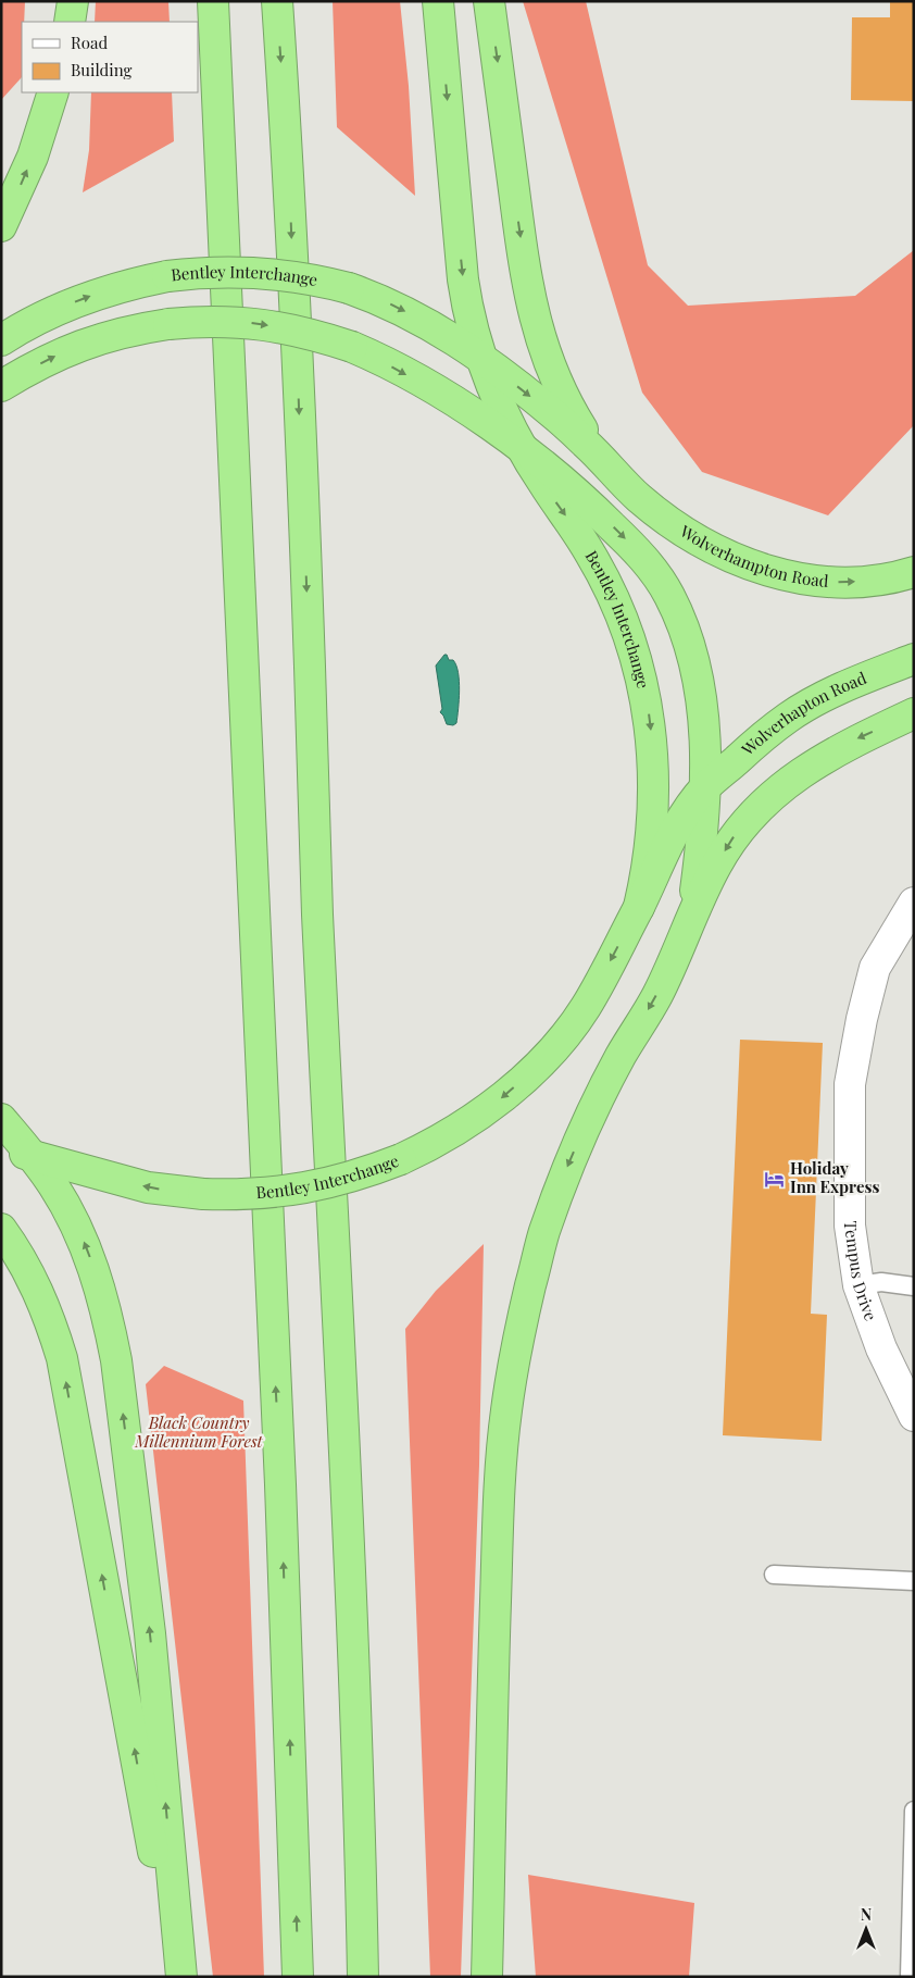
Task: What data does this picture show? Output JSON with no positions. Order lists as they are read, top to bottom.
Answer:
{
  "streets": {
    "highway": ["Bentley Interchange", "Wolverhampton Road", "Wolverhapton Road"],
    "street": ["Tempus Drive"]
  },
  "crossings": [
    ["Bentley Interchange", "Wolverhampton Road"],
    ["Bentley Interchange", "Wolverhapton Road"]
  ],
  "one_way": ["Wolverhampton Road"],
  "parks": ["Black Country Millennium Forest"],
  "places": {
    "hotel": ["Holiday Inn Express"]
  },
  "legend": ["Road", "Building"],
  "north": "top"
}
